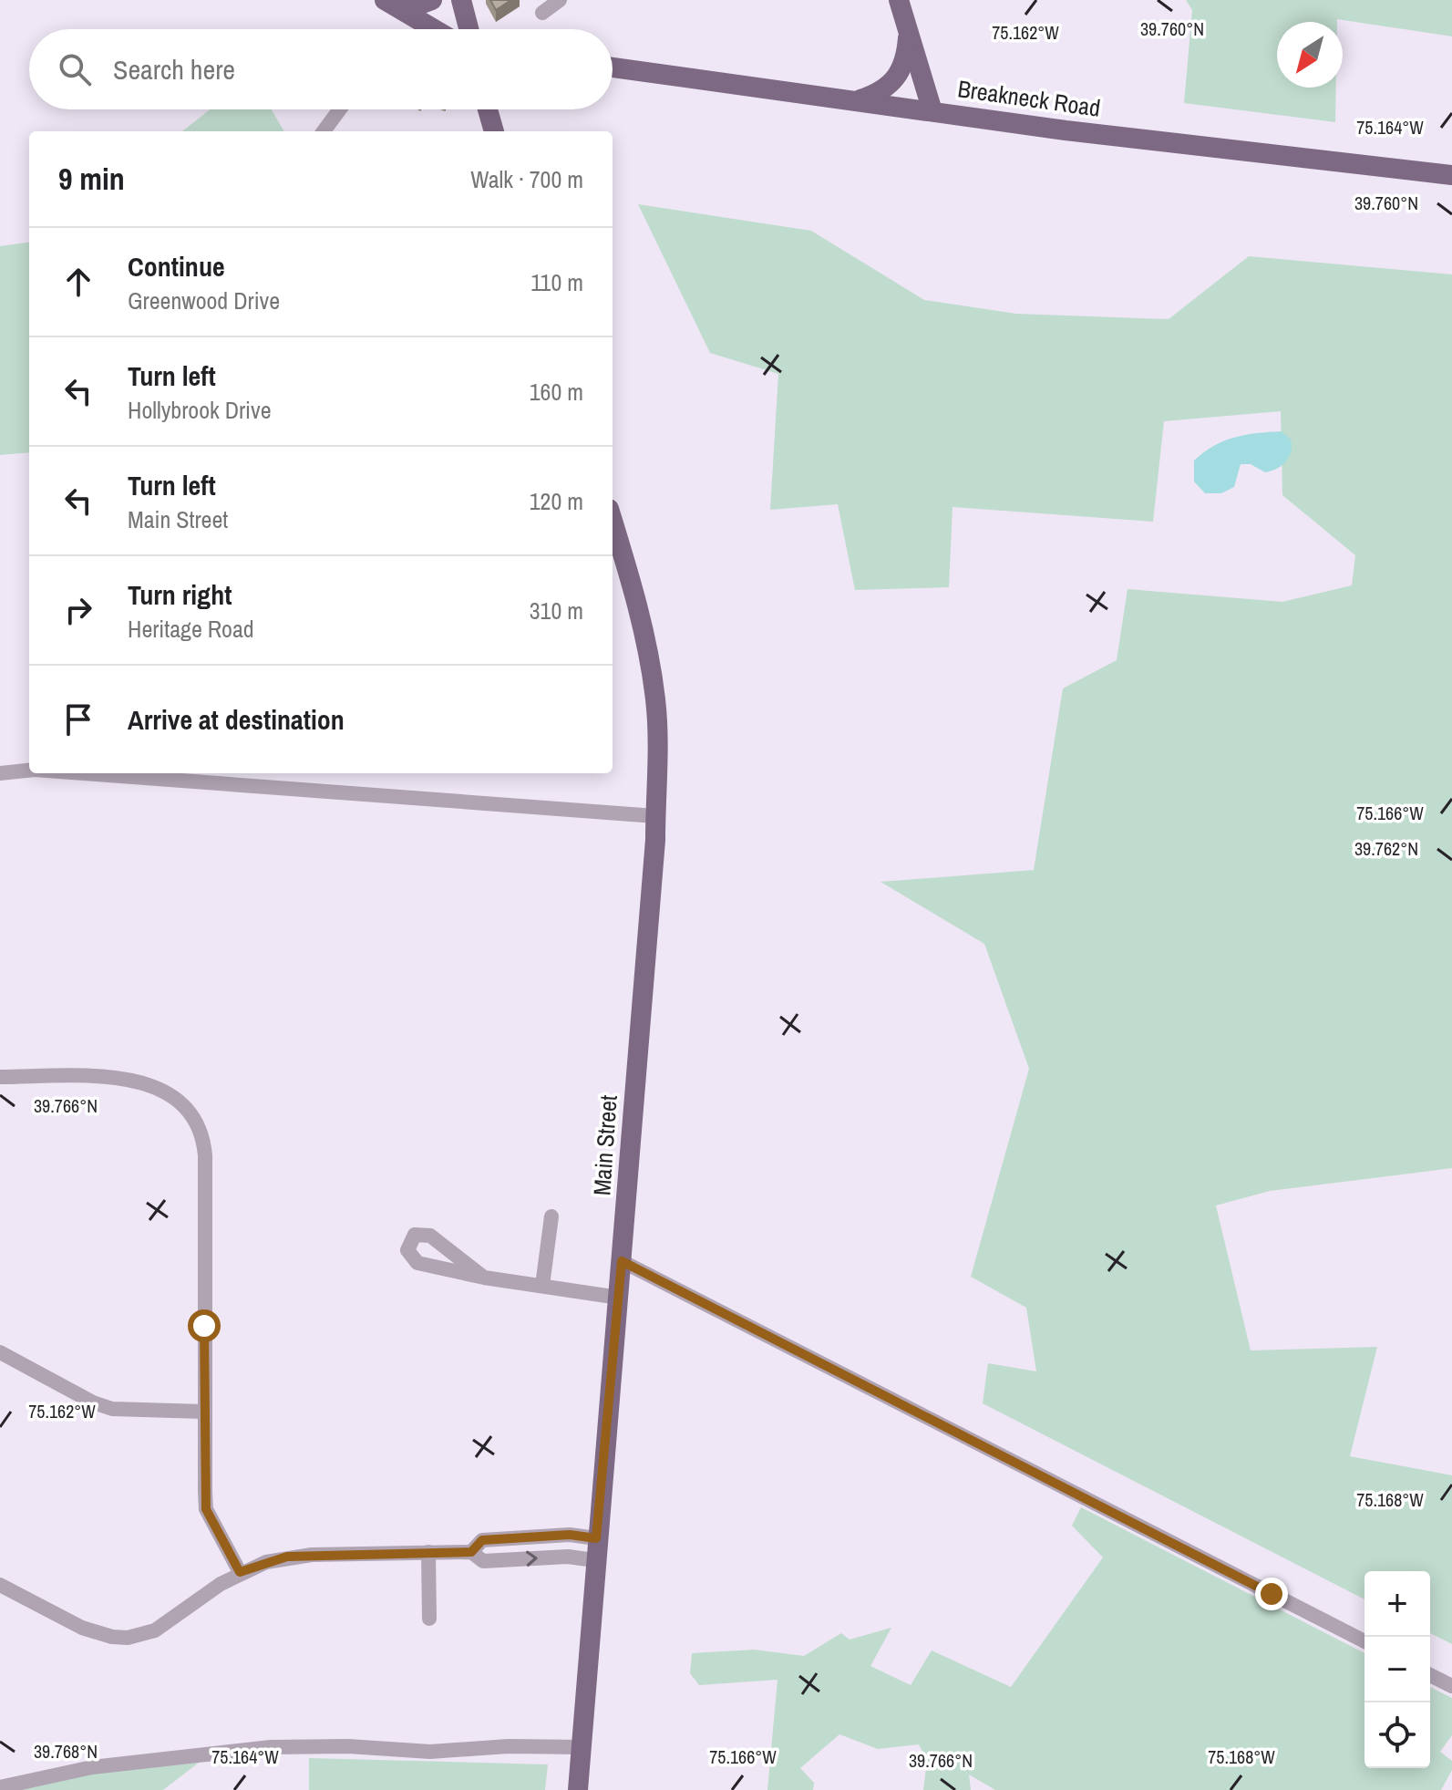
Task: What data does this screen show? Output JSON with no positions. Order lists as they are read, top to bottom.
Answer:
{
  "streets": {
    "main road": ["Breakneck Road", "Main Street"]
  },
  "north": "bottom left",
  "page": {
    "search": "Search here",
    "heading": ["9 min", "Walk · 700 m"],
    "list": [
      ["Continue", "Greenwood Drive", "110 m"],
      ["Turn left", "Hollybrook Drive", "160 m"],
      ["Turn left", "Main Street", "120 m"],
      ["Turn right", "Heritage Road", "310 m"],
      "Arrive at destination"
    ],
    "map_buttons": ["+", "−"]
  },
  "coordinates": [
    "39.760°N",
    "75.162°W",
    "75.164°W",
    "75.166°W",
    "39.762°N",
    "39.766°N",
    "75.168°W",
    "39.768°N"
  ]
}
